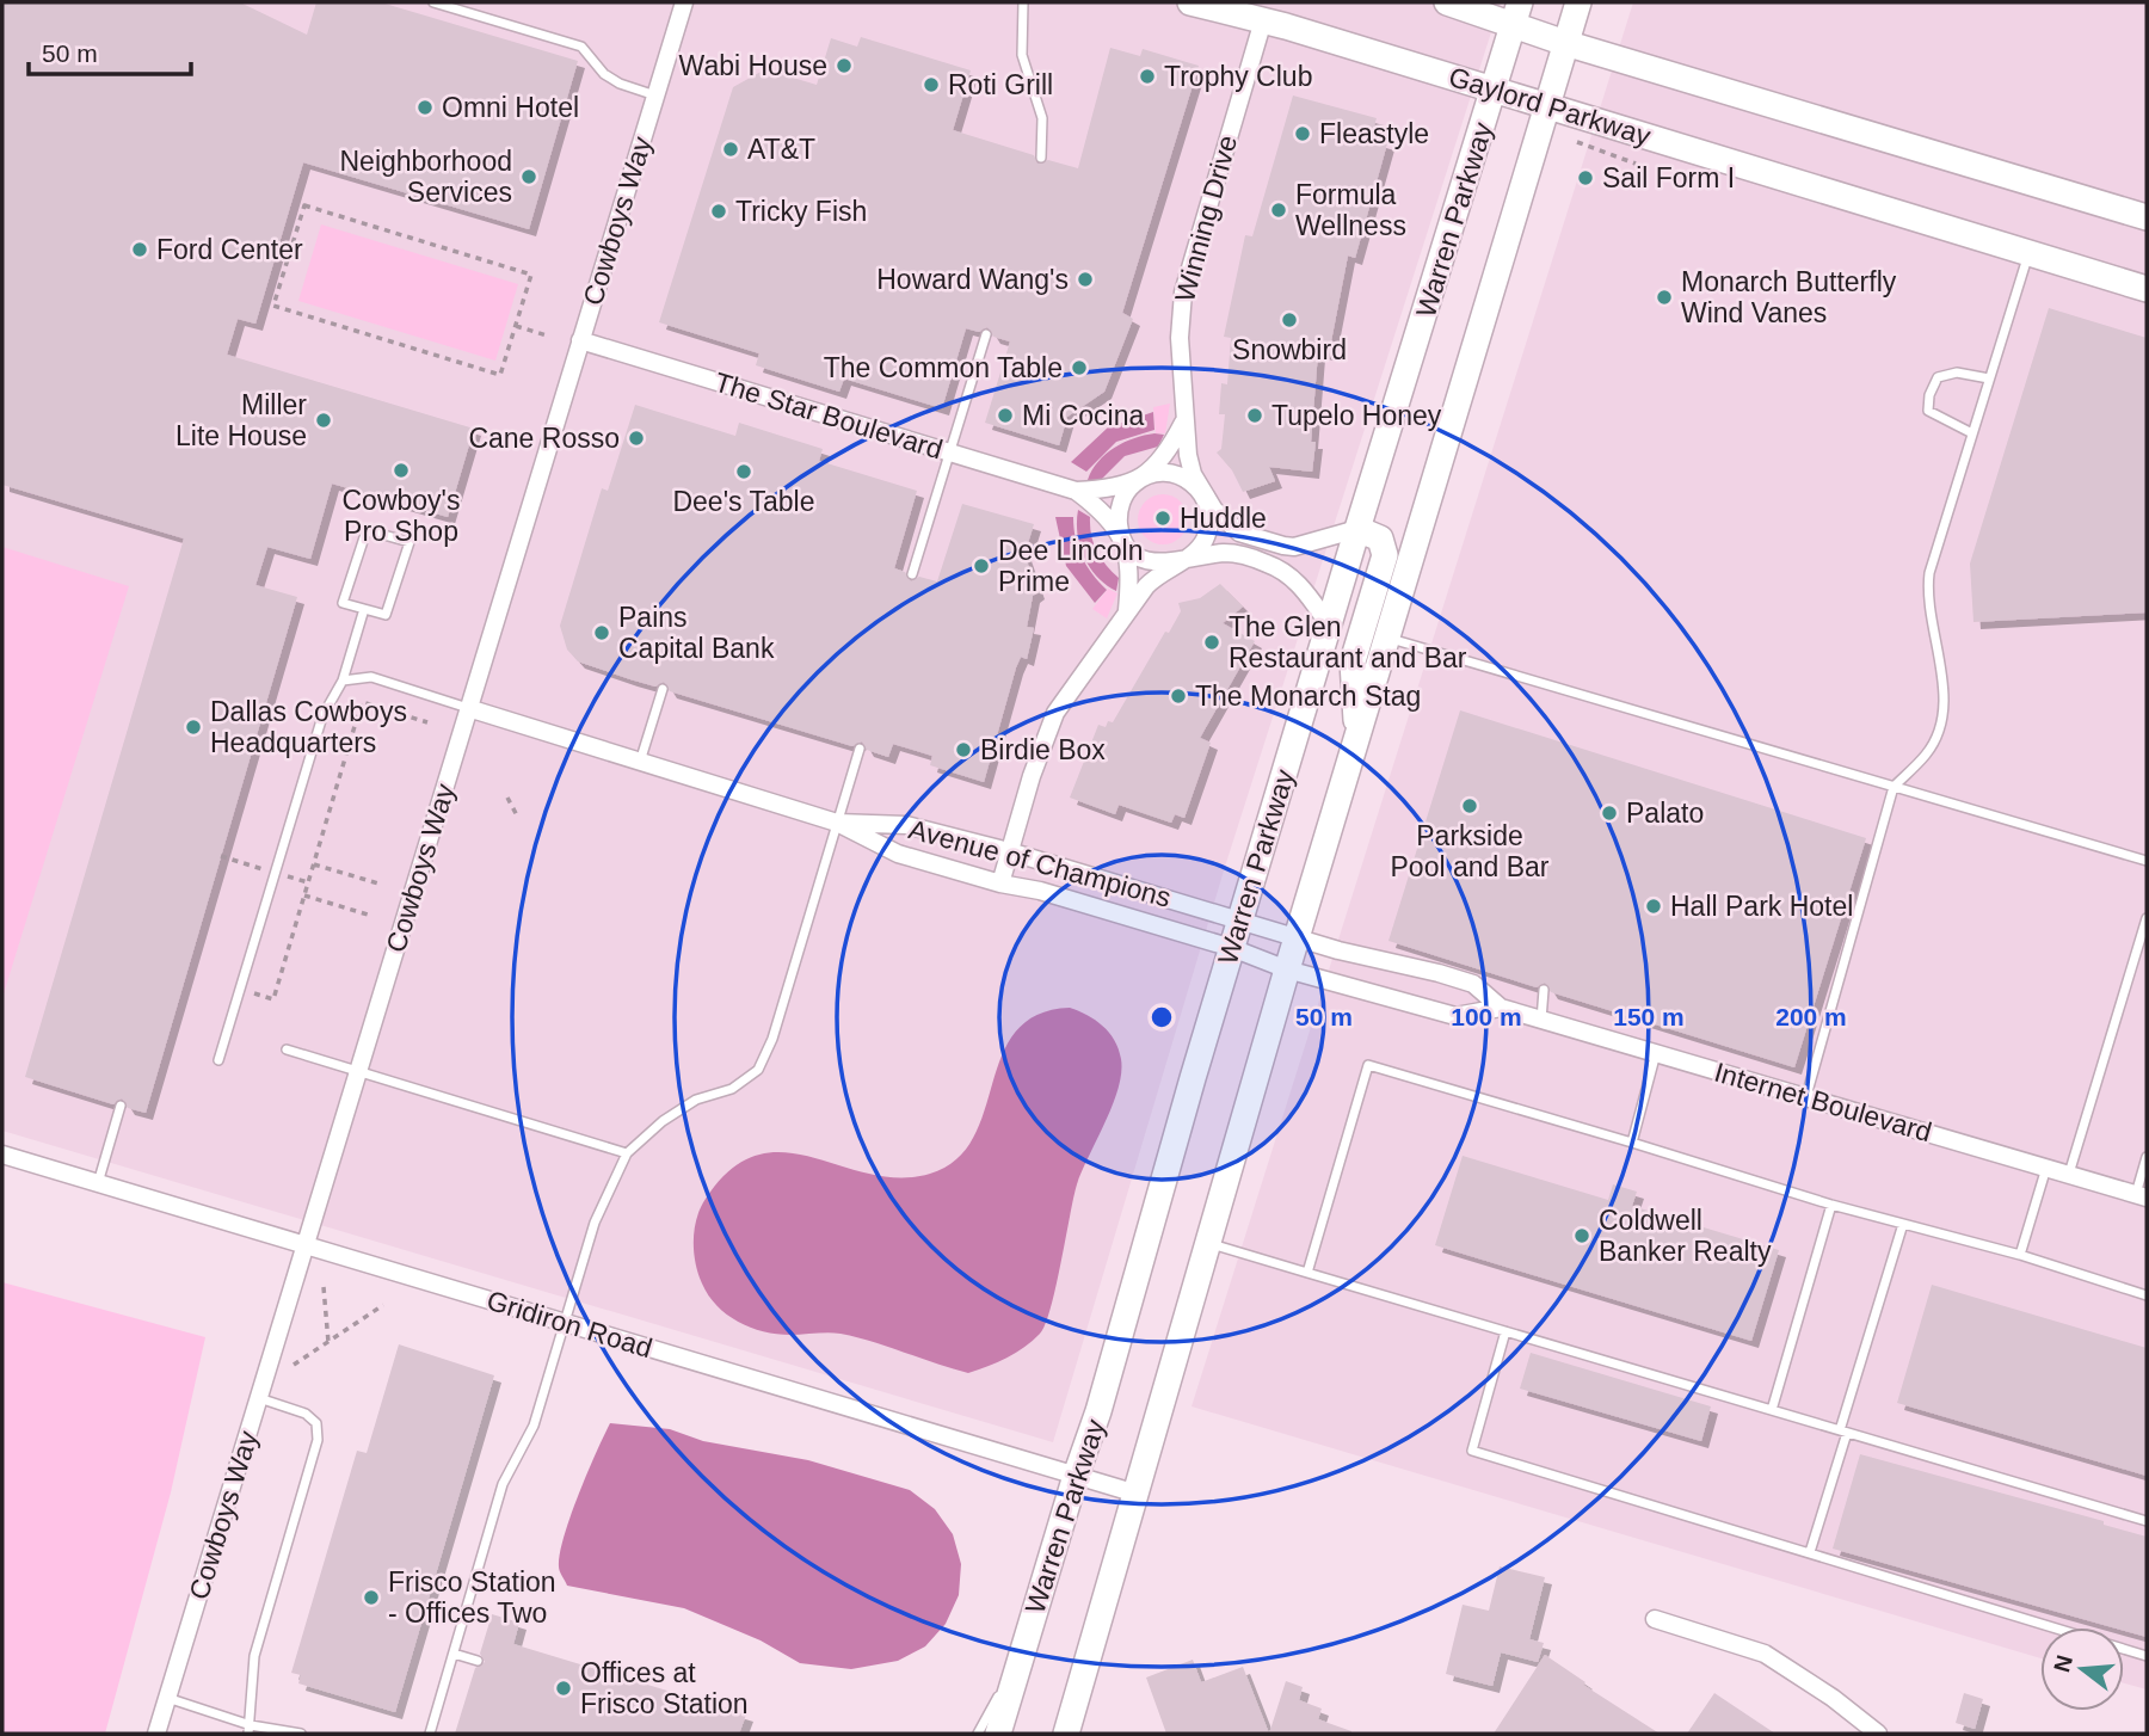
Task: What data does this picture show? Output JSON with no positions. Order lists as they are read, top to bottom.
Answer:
{
  "streets": {
    "main road": ["Gaylord Parkway", "Warren Parkway"],
    "street": [
      "Winning Drive",
      "Cowboys Way",
      "The Star Boulevard",
      "Avenue of Champions",
      "Internet Boulevard",
      "Gridiron Road"
    ]
  },
  "crossings": [
    ["Gaylord Parkway", "Winning Drive"],
    ["Gaylord Parkway", "Warren Parkway"],
    ["Winning Drive", "The Star Boulevard"],
    ["Warren Parkway", "Avenue of Champions"],
    ["Warren Parkway", "Internet Boulevard"],
    ["Warren Parkway", "Gridiron Road"],
    ["Cowboys Way", "The Star Boulevard"],
    ["Cowboys Way", "Avenue of Champions"],
    ["Cowboys Way", "Gridiron Road"],
    ["Avenue of Champions", "Internet Boulevard"]
  ],
  "places": [
    "Wabi House",
    "Trophy Club",
    "Roti Grill",
    "Omni Hotel",
    "Fleastyle",
    "AT&T",
    "Neighborhood Services",
    "Sail Form I",
    "Formula Wellness",
    "Tricky Fish",
    "Ford Center",
    "Howard Wang's",
    "Monarch Butterfly Wind Vanes",
    "Snowbird",
    "The Common Table",
    "Mi Cocina",
    "Tupelo Honey",
    "Miller Lite House",
    "Cane Rosso",
    "Cowboy's Pro Shop",
    "Dee's Table",
    "Huddle",
    "Dee Lincoln Prime",
    "Pains Capital Bank",
    "The Glen Restaurant and Bar",
    "The Monarch Stag",
    "Dallas Cowboys Headquarters",
    "Birdie Box",
    "Parkside Pool and Bar",
    "Palato",
    "Hall Park Hotel",
    "Coldwell Banker Realty",
    "Frisco Station - Offices Two",
    "Offices at Frisco Station"
  ],
  "scale_bar": "50 m",
  "north": "left",
  "rings": [
    "50 m",
    "100 m",
    "150 m",
    "200 m"
  ]
}
